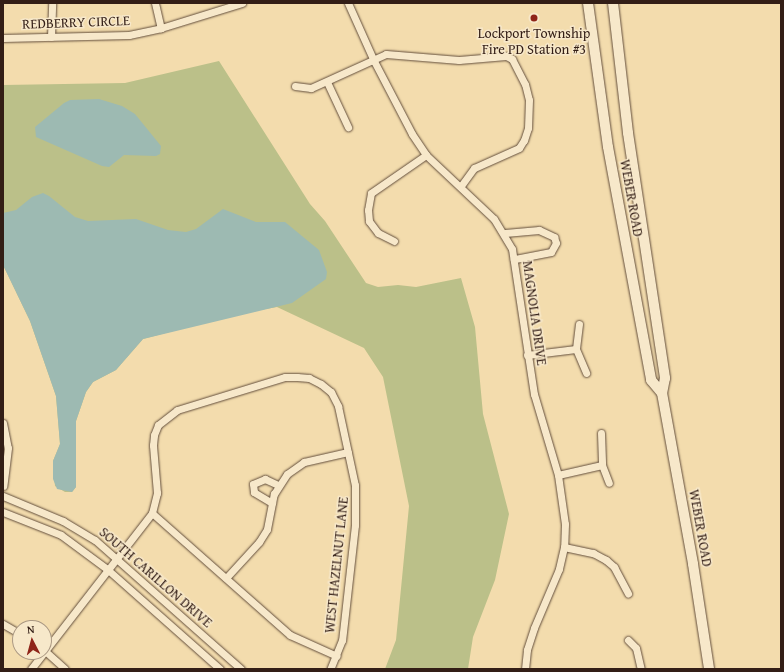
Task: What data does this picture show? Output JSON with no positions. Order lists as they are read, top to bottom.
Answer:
{
  "streets": {
    "main road": ["WEBER ROAD"],
    "street": [
      "REDBERRY CIRCLE",
      "MAGNOLIA DRIVE",
      "WEST HAZELNUT LANE",
      "SOUTH CARILLON DRIVE"
    ]
  },
  "crossings": [
    ["WEST HAZELNUT LANE", "SOUTH CARILLON DRIVE"]
  ],
  "places": ["Lockport Township Fire PD Station #3"],
  "north": "top"
}
